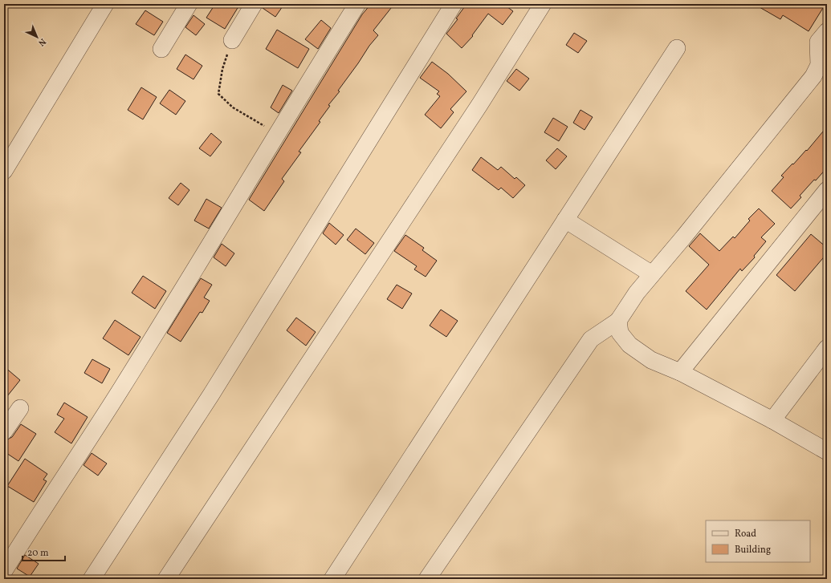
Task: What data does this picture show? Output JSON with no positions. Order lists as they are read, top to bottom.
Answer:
{
  "legend": ["Road", "Building"],
  "scale_bar": "20 m",
  "north": "bottom right"
}
